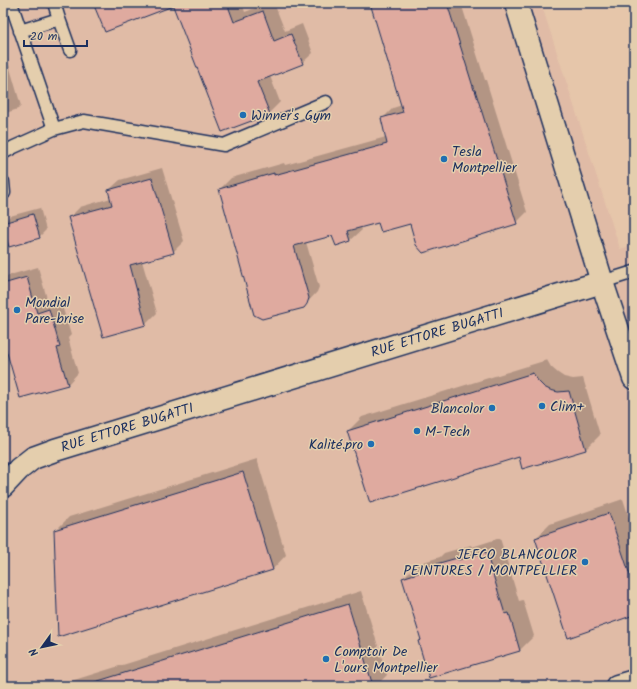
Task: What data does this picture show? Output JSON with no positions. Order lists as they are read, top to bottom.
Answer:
{
  "streets": {
    "street": ["RUE ETTORE BUGATTI"]
  },
  "places": [
    "Winner's Gym",
    "Tesla Montpellier",
    "Mondial Pare-brise",
    "Clim+",
    "Blancolor",
    "M-Tech",
    "Kalité.pro",
    "JEFCO BLANCOLOR PEINTURES / MONTPELLIER",
    "Comptoir De L'ours Montpellier"
  ],
  "scale_bar": "20 m",
  "north": "bottom left"
}
